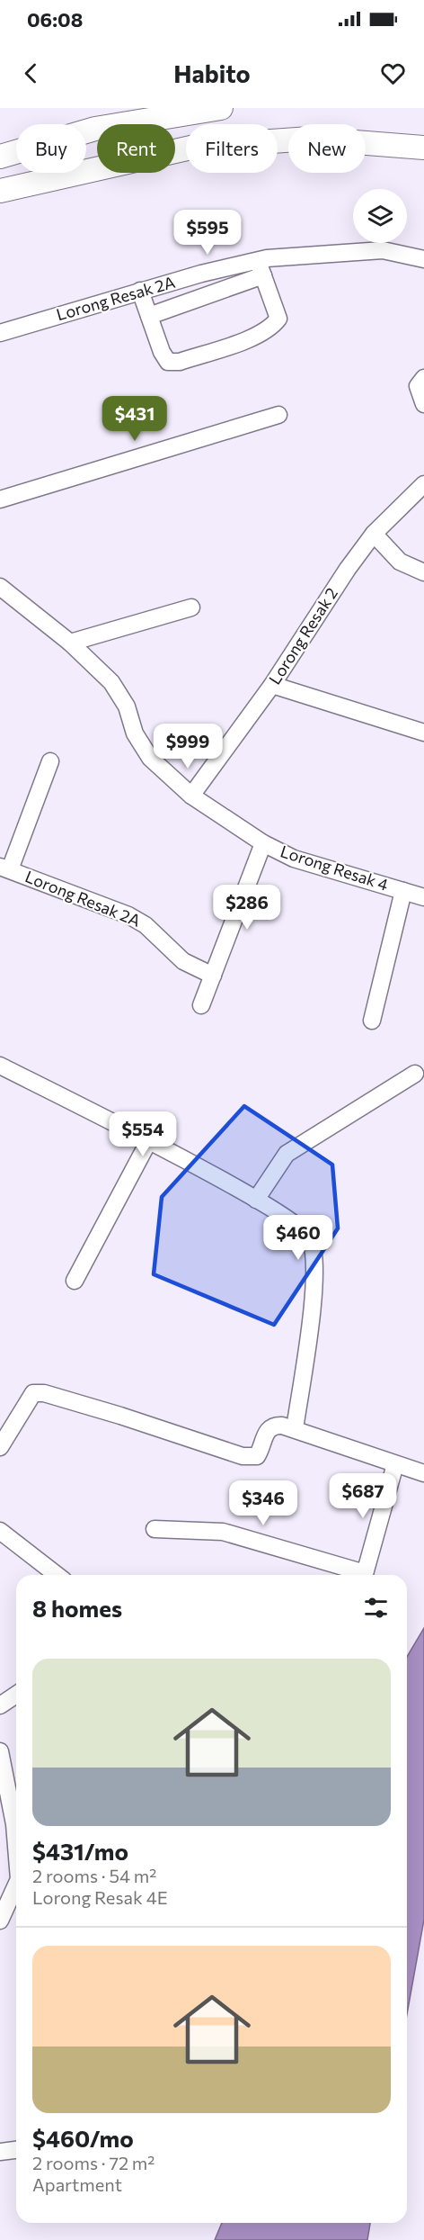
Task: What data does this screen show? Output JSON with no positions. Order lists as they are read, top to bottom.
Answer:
{
  "streets": {
    "street": ["Lorong Resak 2A", "Lorong Resak 2", "Lorong Resak 4"]
  },
  "crossings": [
    ["Lorong Resak 2", "Lorong Resak 4"]
  ],
  "page": {
    "status": "06:08",
    "header": "Habito",
    "chip": [
      "Buy",
      "Rent",
      "Filters",
      "New"
    ],
    "price": [
      "$595",
      "$431",
      "$999",
      "$286",
      "$554",
      "$460",
      "$687",
      "$346"
    ],
    "heading": "8 homes",
    "list": [
      {
        "name": "$431/mo",
        "note": "2 rooms · 54 m² · Lorong Resak 4E"
      },
      {
        "name": "$460/mo",
        "note": "2 rooms · 72 m² · Apartment"
      }
    ]
  }
}
